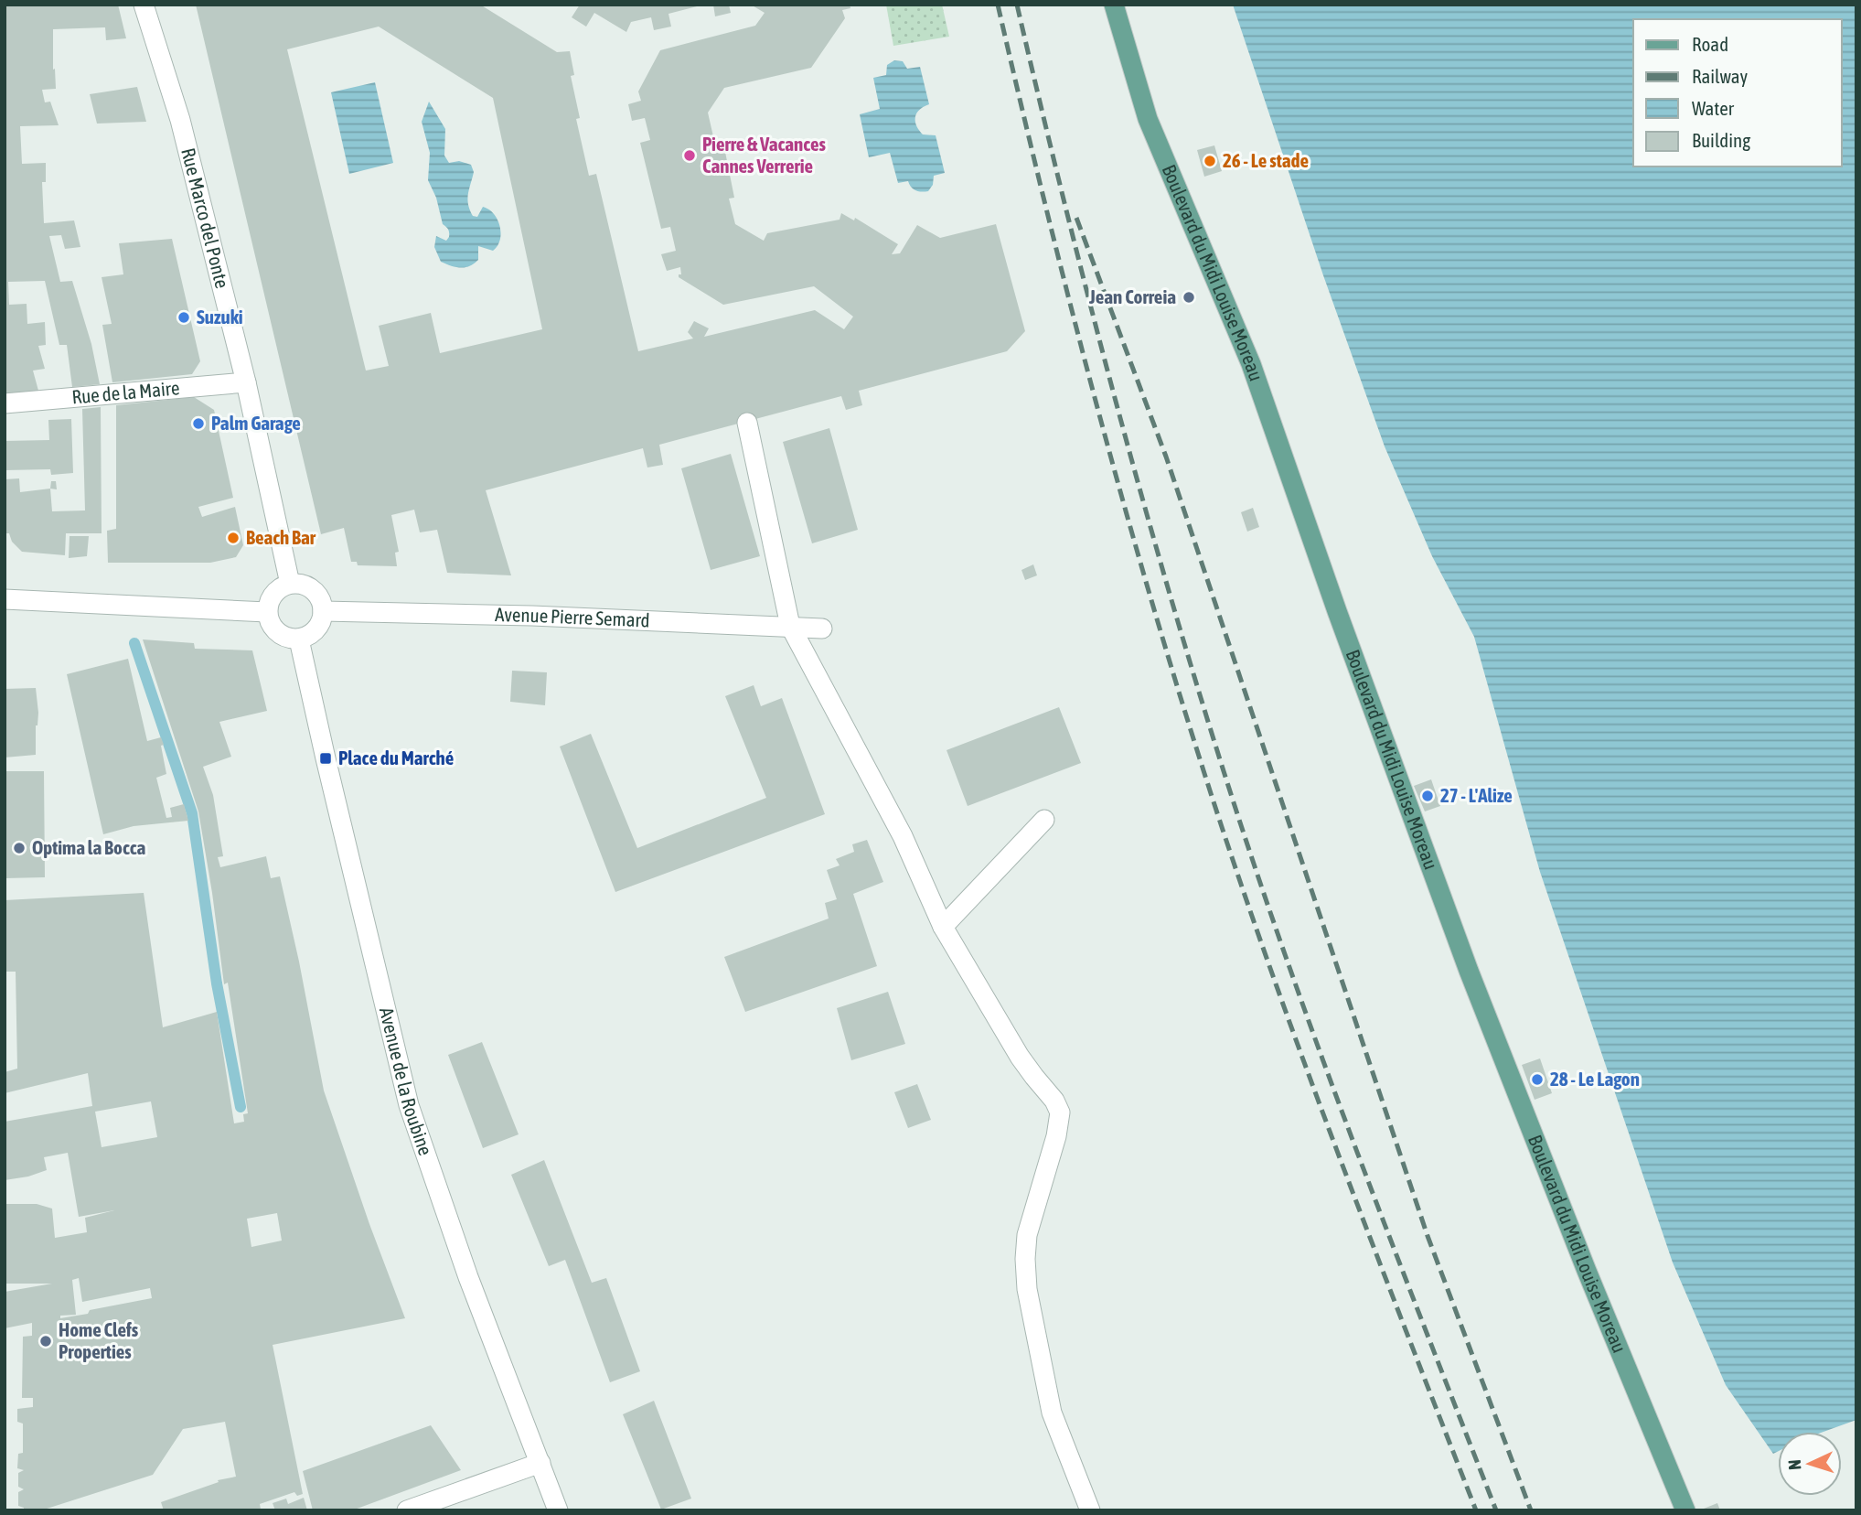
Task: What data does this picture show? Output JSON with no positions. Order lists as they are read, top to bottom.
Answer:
{
  "streets": {
    "main road": ["Boulevard du Midi Louise Moreau"],
    "street": [
      "Rue Marco del Ponte",
      "Rue de la Maire",
      "Avenue Pierre Semard",
      "Avenue de la Roubine"
    ]
  },
  "crossings": [
    ["Rue Marco del Ponte", "Rue de la Maire"],
    ["Rue Marco del Ponte", "Avenue Pierre Semard"],
    ["Rue Marco del Ponte", "Avenue de la Roubine"],
    ["Avenue Pierre Semard", "Avenue de la Roubine"]
  ],
  "places": {
    "other": [
      "Pierre & Vacances Cannes Verrerie",
      "26 - Le stade",
      "Jean Correia",
      "Suzuki",
      "Palm Garage",
      "Beach Bar",
      "27 - L'Alize",
      "Optima la Bocca",
      "28 - Le Lagon",
      "Home Clefs Properties"
    ],
    "transit": ["Place du Marché"]
  },
  "legend": [
    "Road",
    "Railway",
    "Water",
    "Building"
  ],
  "north": "left"
}
